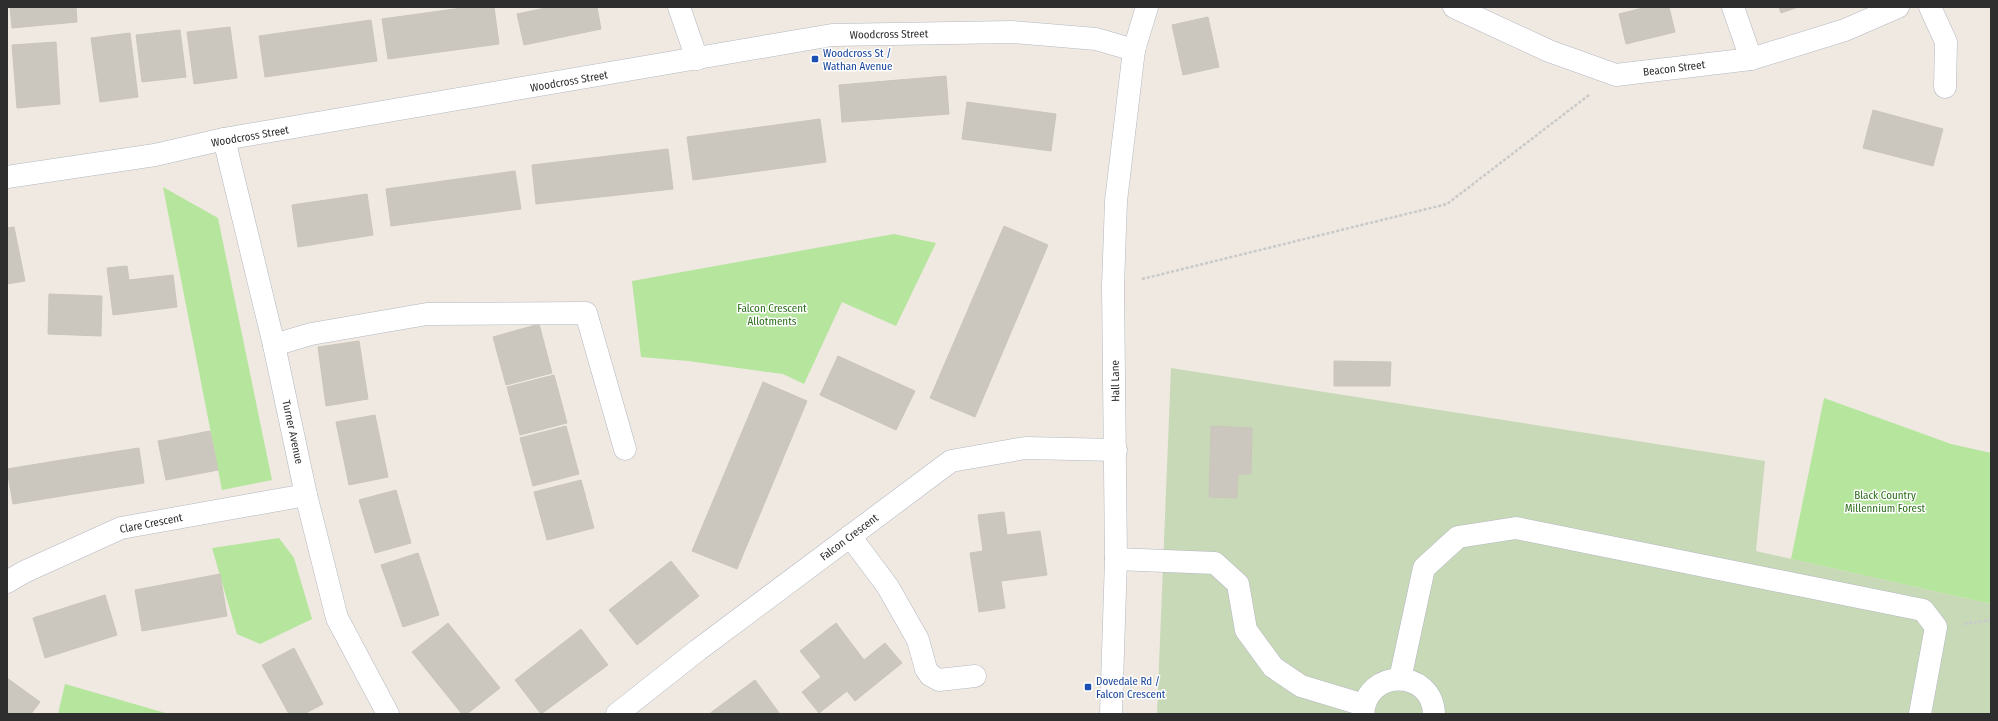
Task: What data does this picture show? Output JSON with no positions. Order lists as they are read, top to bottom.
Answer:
{
  "streets": {
    "street": [
      "Woodcross Street",
      "Beacon Street",
      "Hall Lane",
      "Turner Avenue",
      "Clare Crescent",
      "Falcon Crescent"
    ]
  },
  "crossings": [
    ["Woodcross Street", "Hall Lane"],
    ["Woodcross Street", "Turner Avenue"],
    ["Hall Lane", "Falcon Crescent"],
    ["Turner Avenue", "Clare Crescent"]
  ],
  "parks": ["Falcon Crescent Allotments", "Black Country Millennium Forest"],
  "places": {
    "transit": ["Woodcross St / Wathan Avenue", "Dovedale Rd / Falcon Crescent"]
  }
}
